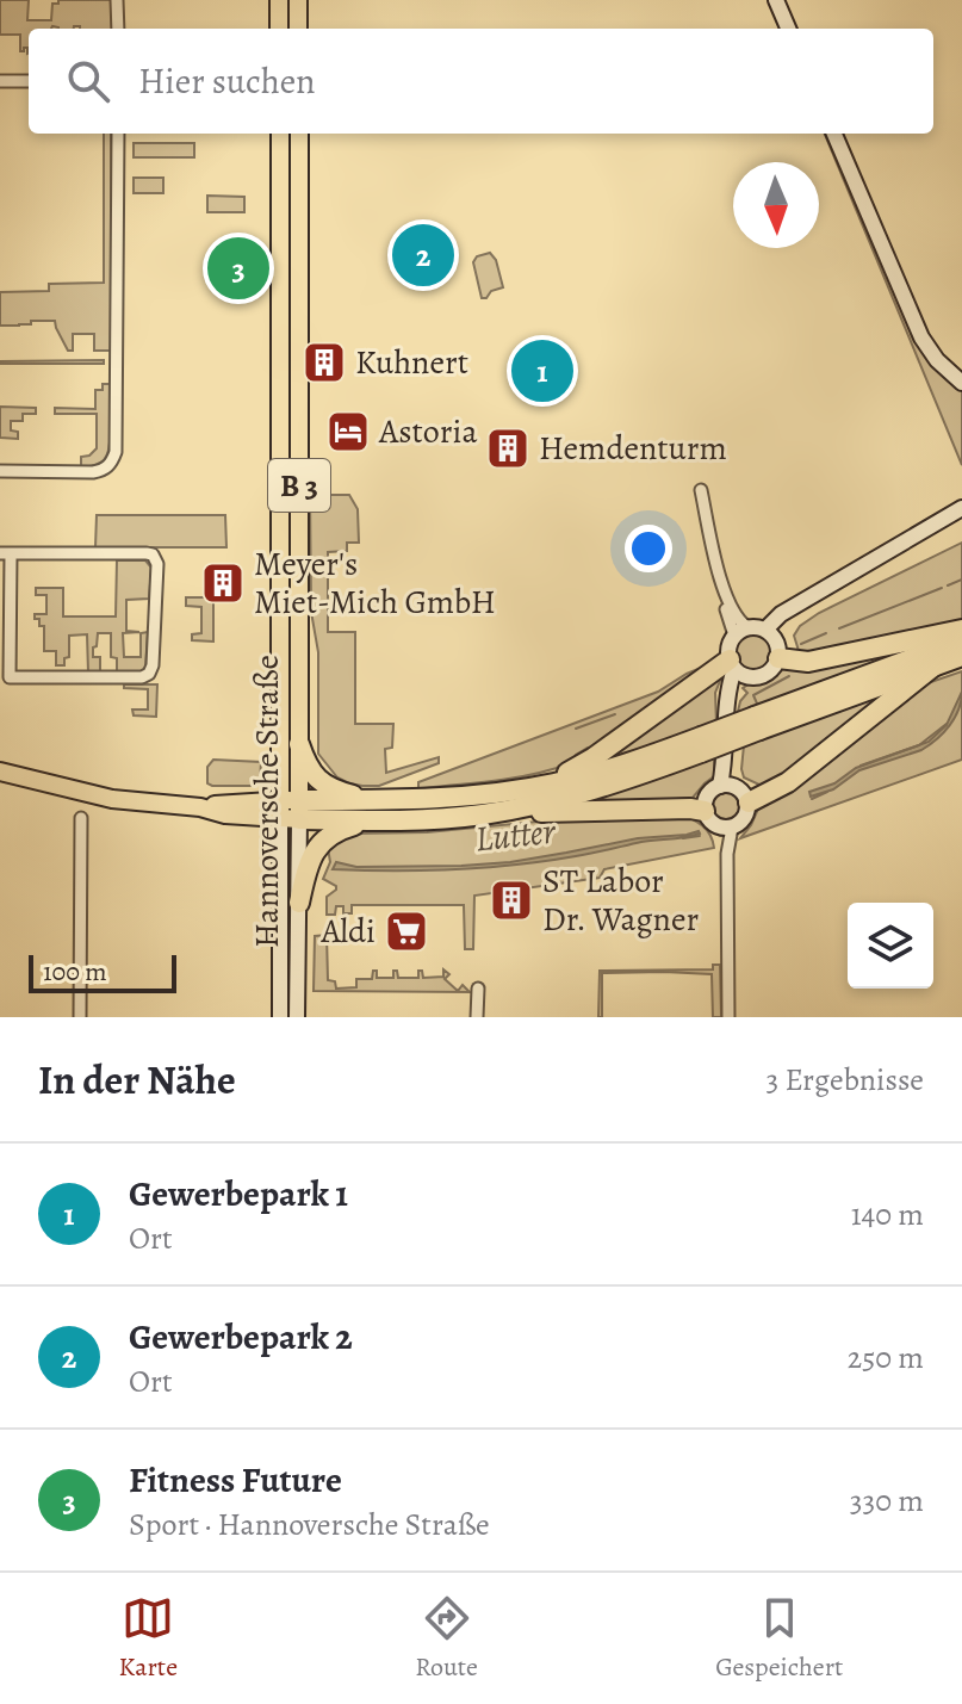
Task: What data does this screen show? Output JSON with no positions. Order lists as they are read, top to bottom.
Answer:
{
  "streets": {
    "main road": ["B 3", "Hannoversche Straße"]
  },
  "water": ["Lutter"],
  "places": {
    "building": [
      "Kuhnert",
      "Hemdenturm",
      "Meyer's Miet-Mich GmbH",
      "ST Labor Dr. Wagner"
    ],
    "hotel": ["Astoria"],
    "supermarket": ["Aldi"]
  },
  "scale_bar": "100 m",
  "north": "bottom",
  "page": {
    "search": "Hier suchen",
    "pins": ["2", "3", "1"],
    "scale": "100 m",
    "heading": ["In der Nähe", "3 Ergebnisse"],
    "list": [
      {
        "mark": "1",
        "name": "Gewerbepark 1",
        "note": "Ort",
        "value": "140 m"
      },
      {
        "mark": "2",
        "name": "Gewerbepark 2",
        "note": "Ort",
        "value": "250 m"
      },
      {
        "mark": "3",
        "name": "Fitness Future",
        "note": "Sport · Hannoversche Straße",
        "value": "330 m"
      }
    ],
    "nav": ["Karte", "Route", "Gespeichert"]
  }
}
